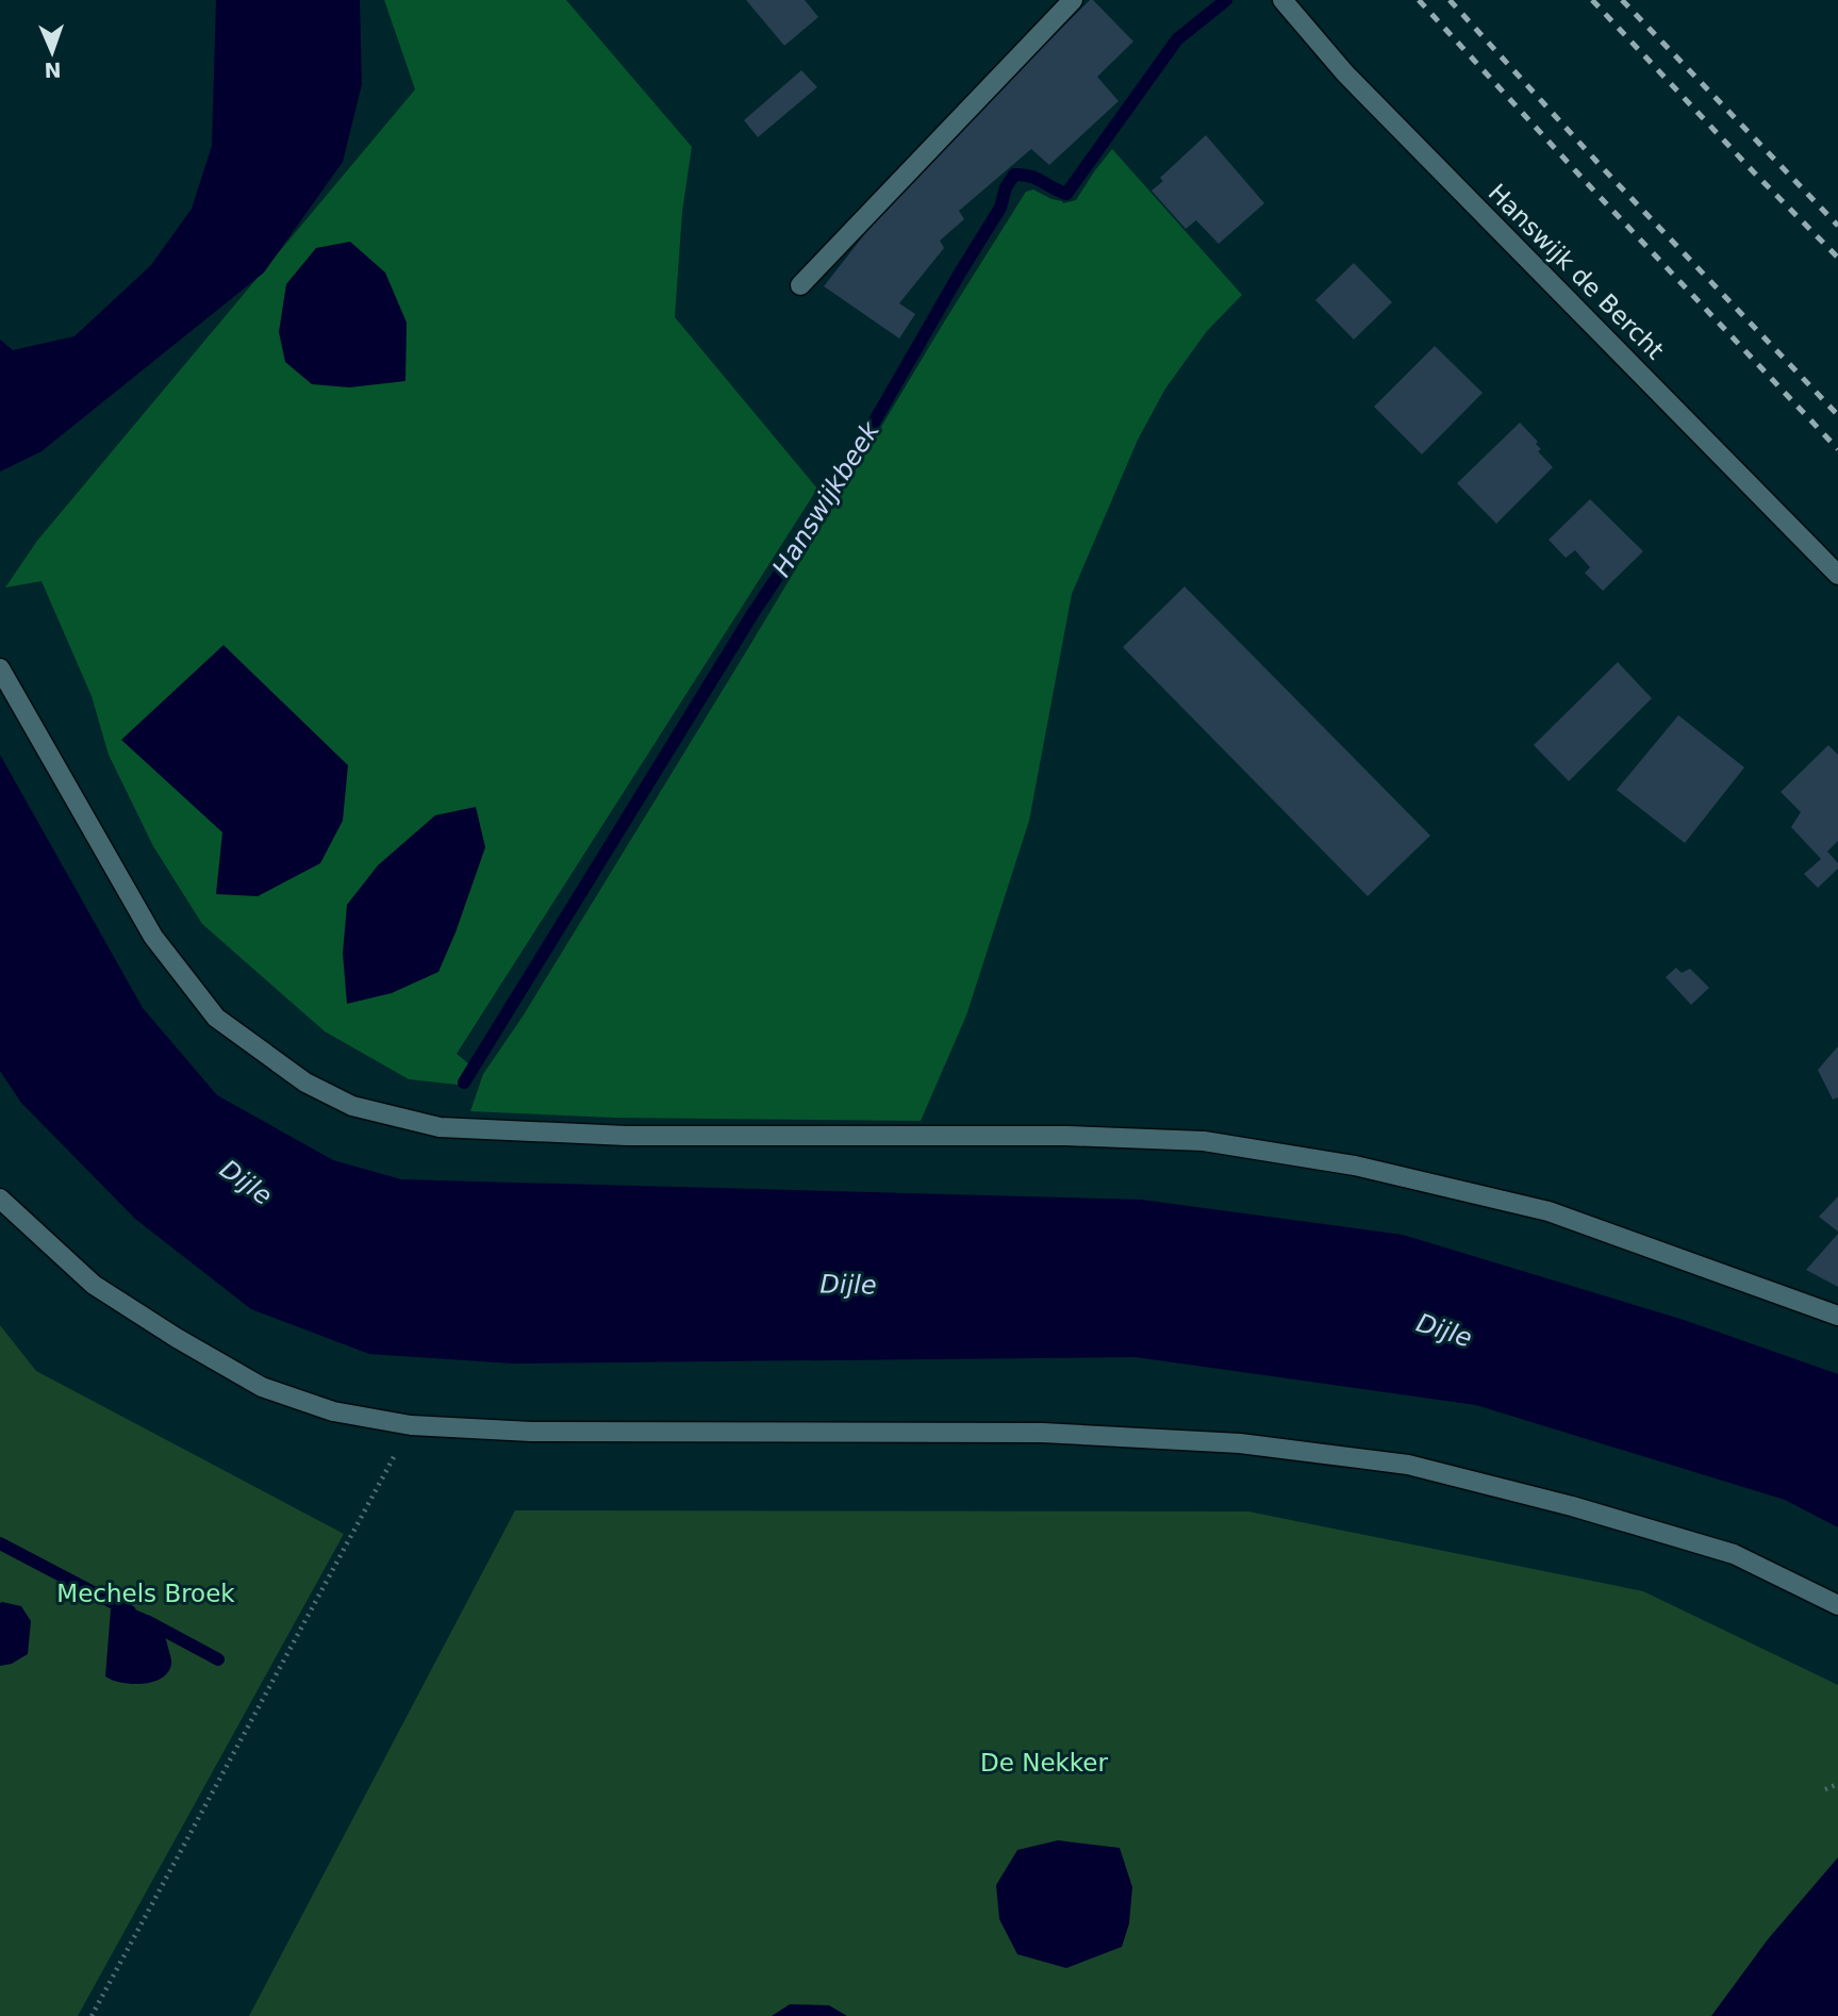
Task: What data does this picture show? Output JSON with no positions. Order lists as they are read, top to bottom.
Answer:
{
  "streets": {
    "street": ["Hanswijk de Bercht"]
  },
  "water": ["Hanswijkbeek", "Dijle"],
  "parks": ["Mechels Broek", "De Nekker"],
  "north": "bottom"
}
